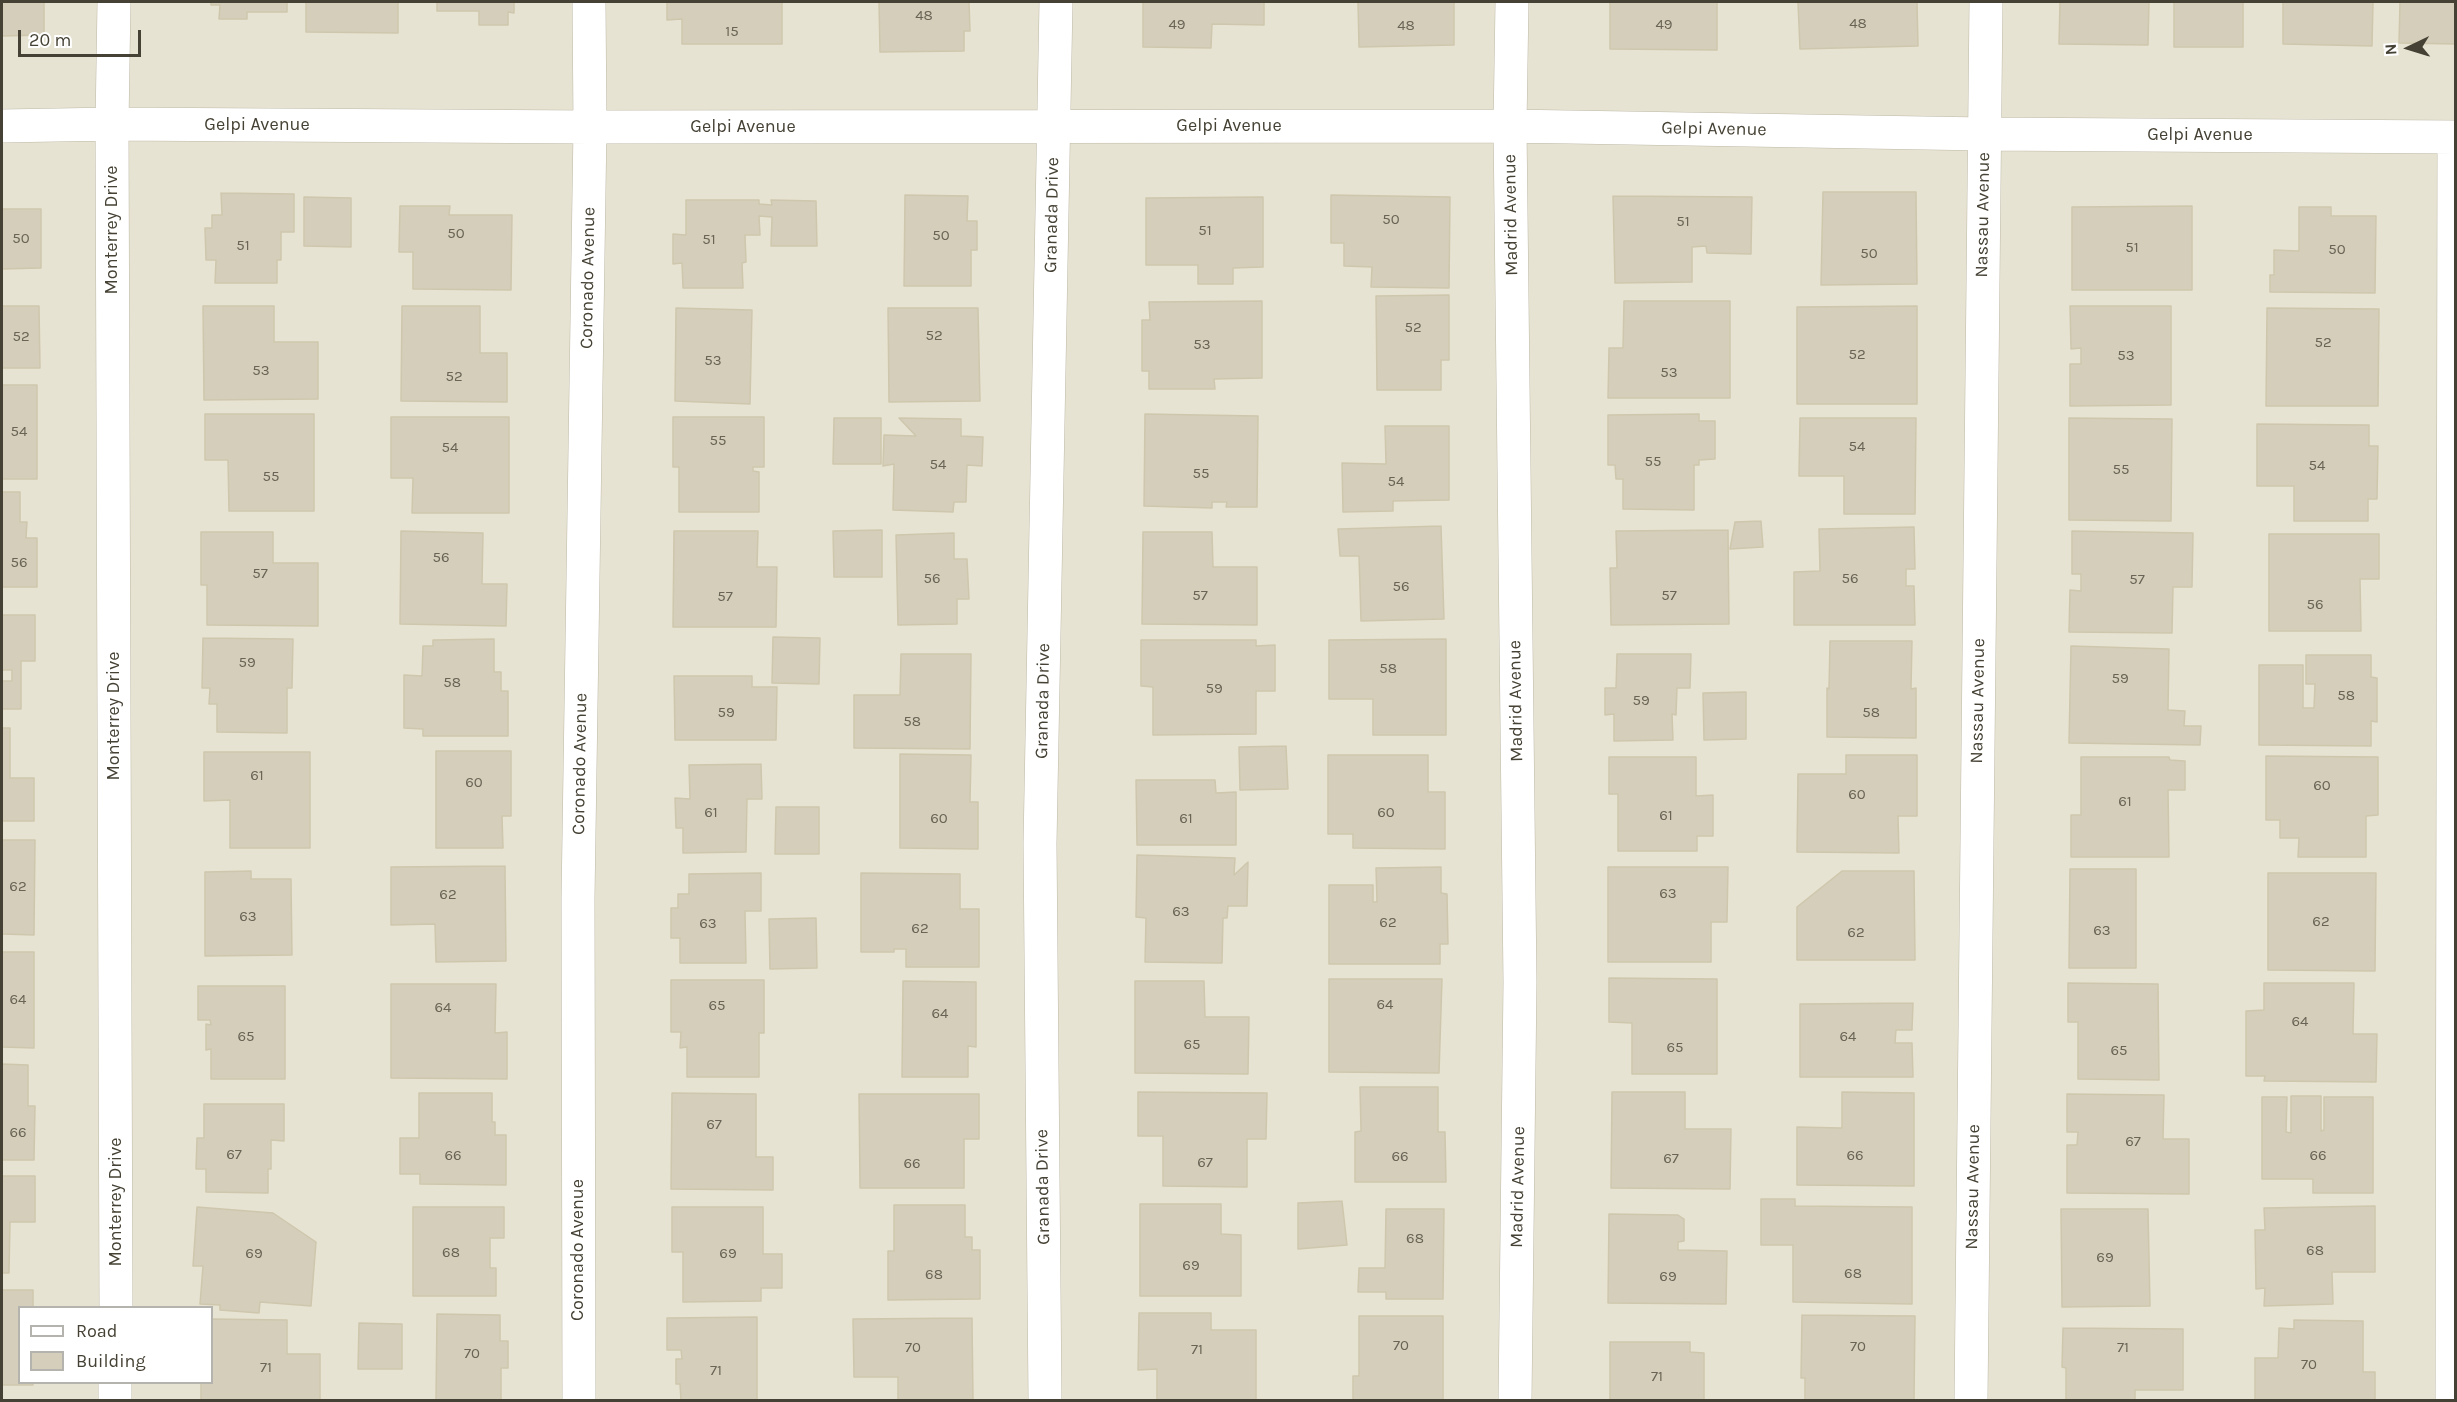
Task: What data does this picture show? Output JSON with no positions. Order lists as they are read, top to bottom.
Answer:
{
  "streets": {
    "street": [
      "Gelpi Avenue",
      "Granada Drive",
      "Madrid Avenue",
      "Nassau Avenue",
      "Monterrey Drive",
      "Coronado Avenue"
    ]
  },
  "crossings": [
    ["Gelpi Avenue", "Granada Drive"],
    ["Gelpi Avenue", "Madrid Avenue"],
    ["Gelpi Avenue", "Nassau Avenue"],
    ["Gelpi Avenue", "Monterrey Drive"],
    ["Gelpi Avenue", "Coronado Avenue"]
  ],
  "house_numbers": [
    "48",
    "48",
    "49",
    "49",
    "48",
    "15",
    "50",
    "51",
    "51",
    "50",
    "50",
    "50",
    "51",
    "51",
    "51",
    "50",
    "50",
    "52",
    "52",
    "52",
    "52",
    "53",
    "52",
    "53",
    "53",
    "53",
    "53",
    "52",
    "54",
    "55",
    "54",
    "54",
    "55",
    "54",
    "54",
    "55",
    "55",
    "55",
    "54",
    "56",
    "56",
    "57",
    "56",
    "56",
    "57",
    "56",
    "57",
    "57",
    "57",
    "56",
    "59",
    "58",
    "59",
    "58",
    "59",
    "58",
    "59",
    "59",
    "58",
    "58",
    "61",
    "60",
    "60",
    "60",
    "61",
    "61",
    "60",
    "61",
    "60",
    "61",
    "62",
    "63",
    "62",
    "63",
    "63",
    "62",
    "62",
    "63",
    "62",
    "63",
    "62",
    "64",
    "64",
    "65",
    "64",
    "64",
    "64",
    "65",
    "64",
    "65",
    "65",
    "65",
    "67",
    "66",
    "67",
    "67",
    "66",
    "66",
    "66",
    "66",
    "67",
    "67",
    "66",
    "68",
    "68",
    "68",
    "69",
    "69",
    "69",
    "69",
    "68",
    "68",
    "69",
    "70",
    "70",
    "70",
    "71",
    "71",
    "70",
    "70",
    "71",
    "71",
    "71"
  ],
  "legend": ["Road", "Building"],
  "scale_bar": "20 m",
  "north": "left"
}
